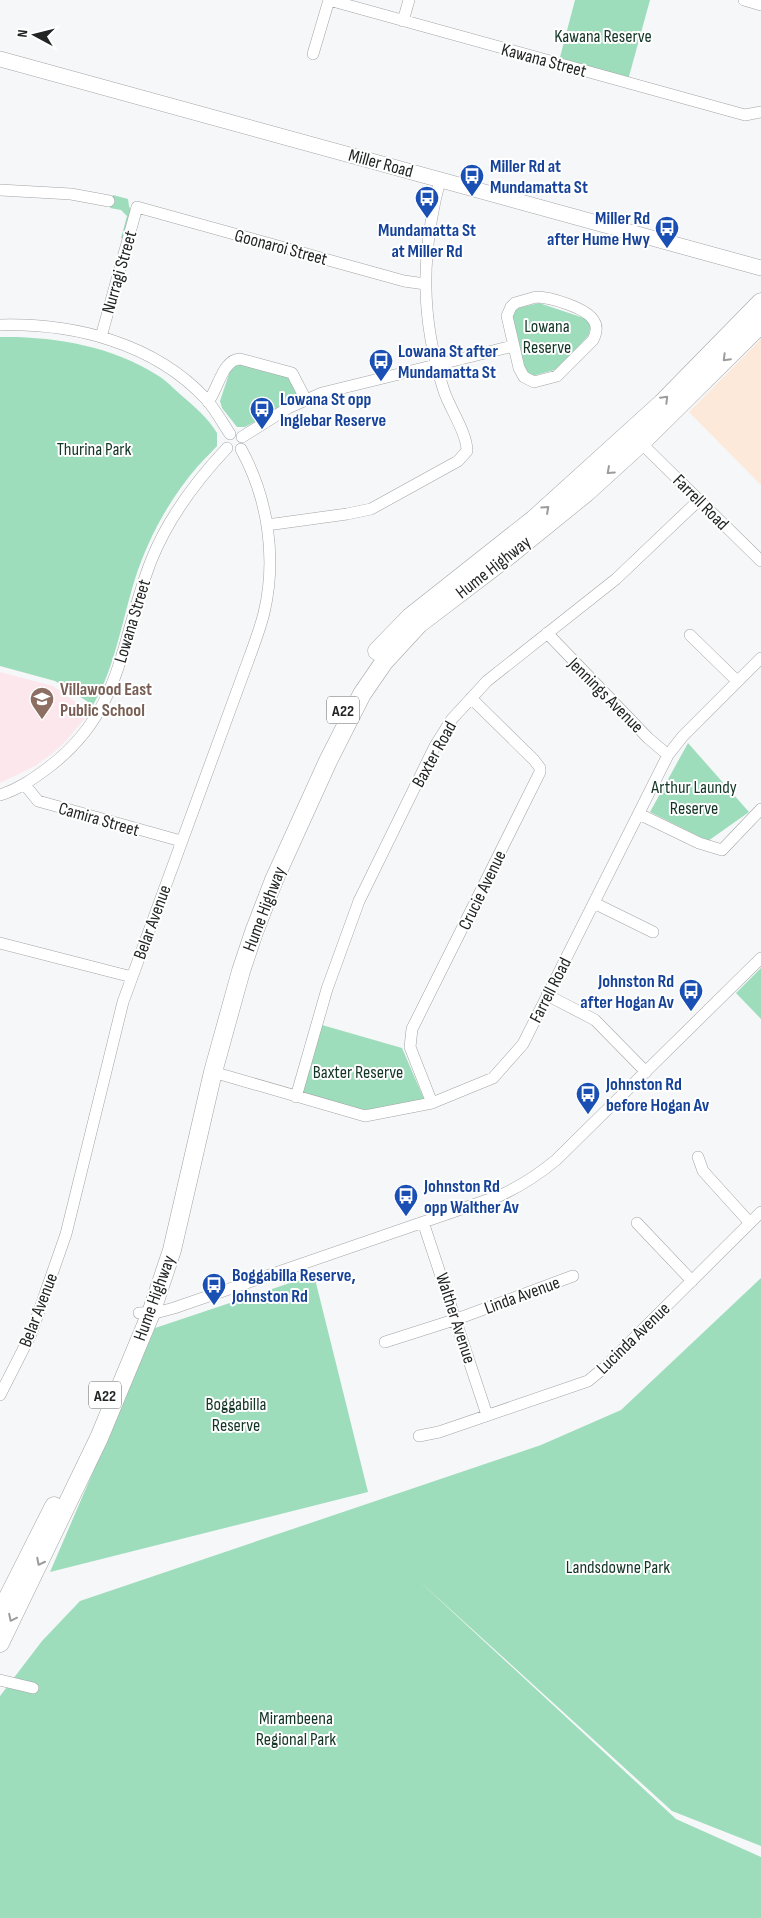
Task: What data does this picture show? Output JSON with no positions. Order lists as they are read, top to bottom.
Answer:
{
  "streets": {
    "highway": ["Hume Highway", "A22"],
    "main road": ["Miller Road"],
    "street": [
      "Kawana Street",
      "Goonaroi Street",
      "Nurragi Street",
      "Farrell Road",
      "Lowana Street",
      "Jennings Avenue",
      "Baxter Road",
      "Camira Street",
      "Crucie Avenue",
      "Belar Avenue",
      "Linda Avenue",
      "Walther Avenue",
      "Lucinda Avenue"
    ]
  },
  "crossings": [
    ["Goonaroi Street", "Nurragi Street"],
    ["Farrell Road", "Hume Highway"],
    ["Farrell Road", "Jennings Avenue"],
    ["Farrell Road", "Baxter Road"],
    ["Farrell Road", "Crucie Avenue"],
    ["Lowana Street", "Camira Street"],
    ["Lowana Street", "Belar Avenue"],
    ["Jennings Avenue", "Baxter Road"],
    ["Baxter Road", "Crucie Avenue"],
    ["Camira Street", "Belar Avenue"],
    ["Linda Avenue", "Walther Avenue"],
    ["Walther Avenue", "Lucinda Avenue"]
  ],
  "parks": [
    "Kawana Reserve",
    "Lowana Reserve",
    "Thurina Park",
    "Arthur Laundy Reserve",
    "Baxter Reserve",
    "Boggabilla Reserve",
    "Landsdowne Park",
    "Mirambeena Regional Park"
  ],
  "places": {
    "bus stop": [
      "Miller Rd at Mundamatta St",
      "Mundamatta St at Miller Rd",
      "Miller Rd after Hume Hwy",
      "Lowana St after Mundamatta St",
      "Lowana St opp Inglebar Reserve",
      "Johnston Rd after Hogan Av",
      "Johnston Rd before Hogan Av",
      "Johnston Rd opp Walther Av",
      "Boggabilla Reserve, Johnston Rd"
    ],
    "school or university": ["Villawood East Public School"]
  },
  "north": "left"
}
